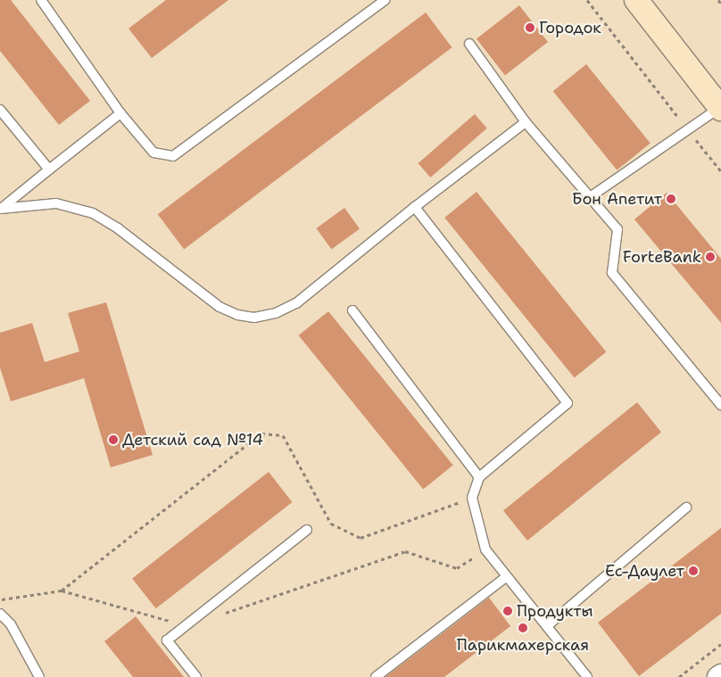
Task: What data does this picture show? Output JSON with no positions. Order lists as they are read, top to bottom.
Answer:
{
  "places": [
    "Городок",
    "Бон Апетит",
    "ForteBank",
    "Детский сад №14",
    "Ес-Даулет",
    "Продукты",
    "Парикмахерская"
  ]
}
